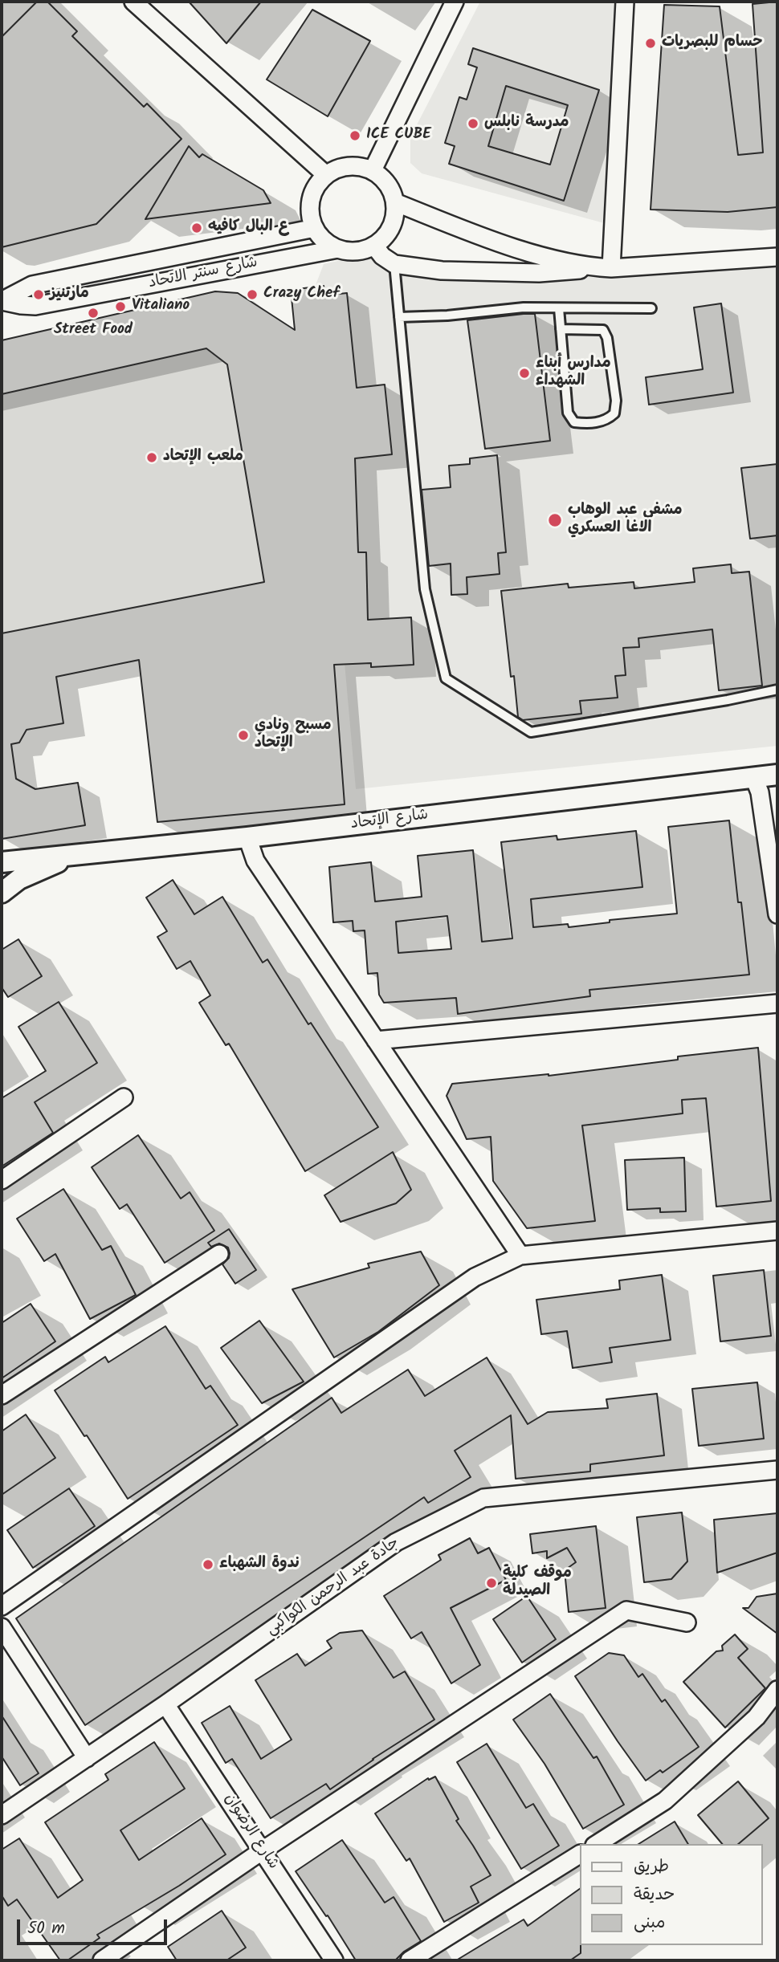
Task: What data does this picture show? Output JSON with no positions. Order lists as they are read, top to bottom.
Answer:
{
  "streets": {
    "street": [
      "شارع سنتر الاتحاد",
      "شارع الإتحاد",
      "جادة عبد الرحمن الكواكبي",
      "شارع الرضوان"
    ]
  },
  "crossings": [
    ["جادة عبد الرحمن الكواكبي", "شارع الرضوان"]
  ],
  "places": [
    "حسام للبصريات",
    "مدرسة نابلس",
    "ICE CUBE",
    "ع البال كافيه",
    "مارتنيز",
    "Crazy Chef",
    "Vitaliano",
    "Street Food",
    "مدارس أبناء الشهداء",
    "ملعب الإتحاد",
    "مشفى عبد الوهاب الاغا العسكري",
    "مسبح ونادي الإتحاد",
    "ندوة الشهباء",
    "موقف كلية الصيدلة"
  ],
  "legend": ["طريق", "حديقة", "مبنى"],
  "scale_bar": "50 m"
}
